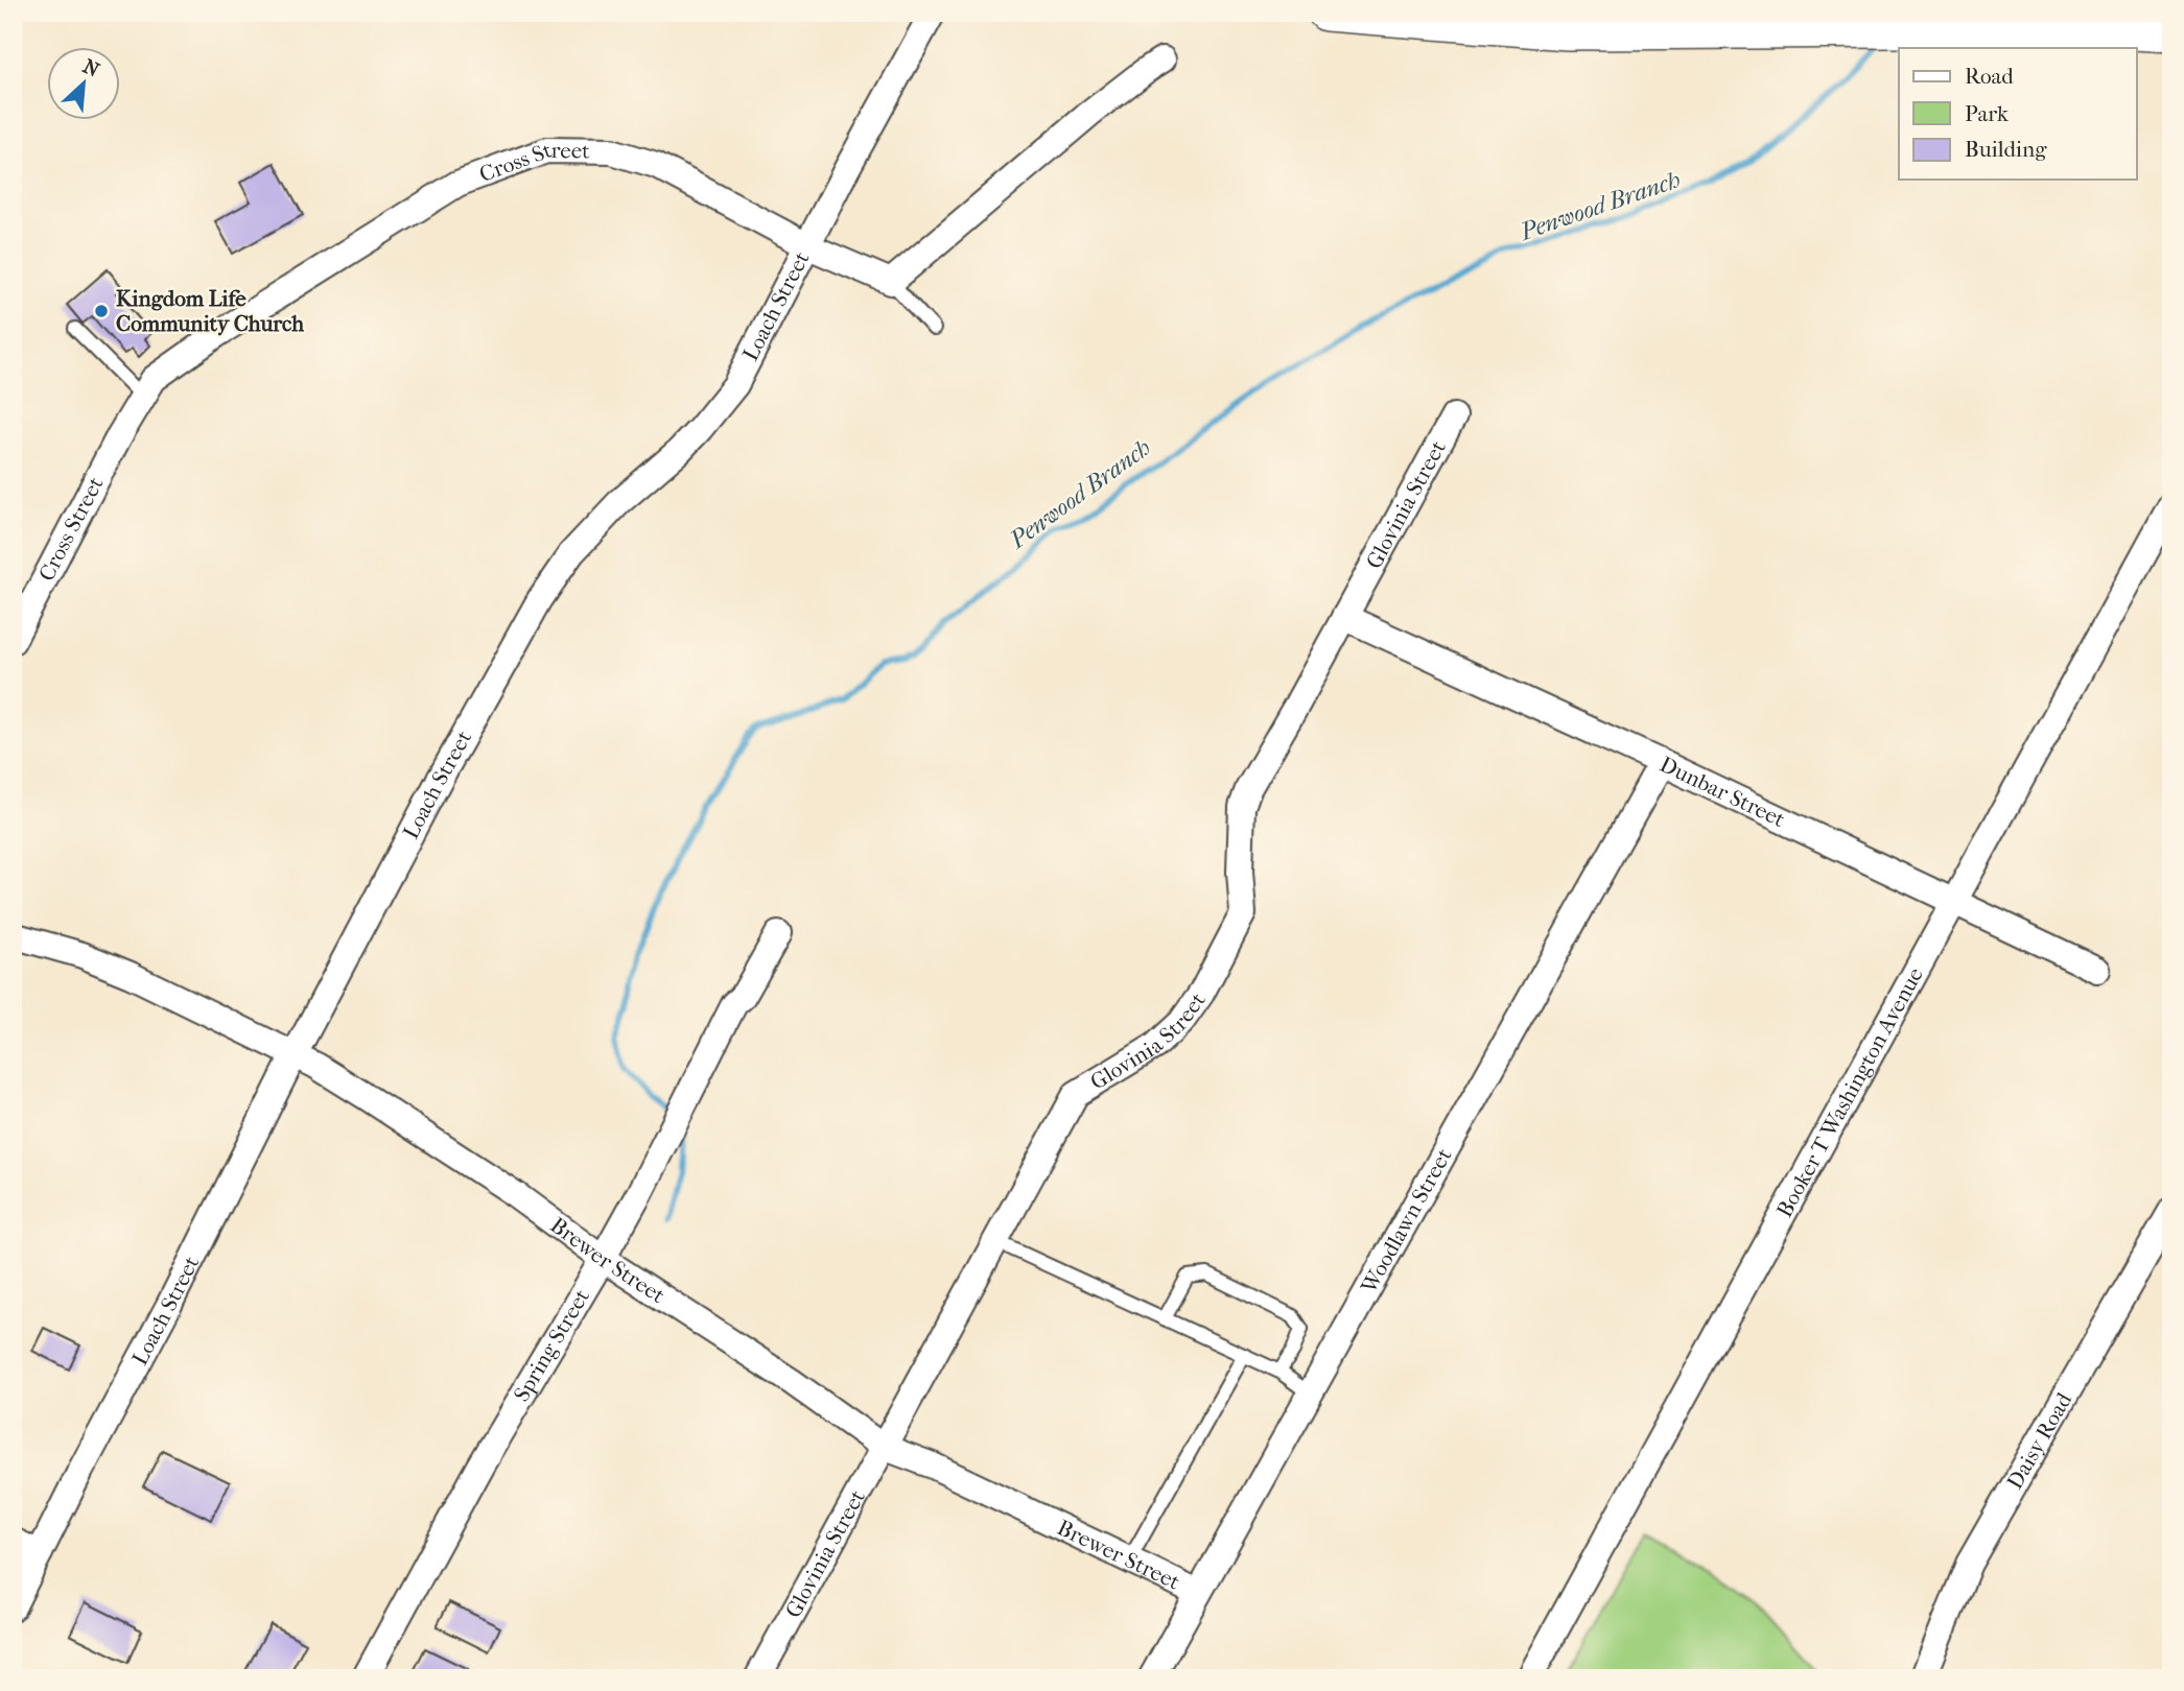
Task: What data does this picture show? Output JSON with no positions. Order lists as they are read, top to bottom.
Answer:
{
  "streets": {
    "street": [
      "Cross Street",
      "Loach Street",
      "Glovinia Street",
      "Dunbar Street",
      "Booker T Washington Avenue",
      "Woodlawn Street",
      "Brewer Street",
      "Spring Street",
      "Daisy Road"
    ]
  },
  "crossings": [
    ["Cross Street", "Loach Street"],
    ["Loach Street", "Brewer Street"],
    ["Glovinia Street", "Dunbar Street"],
    ["Glovinia Street", "Brewer Street"],
    ["Dunbar Street", "Booker T Washington Avenue"],
    ["Dunbar Street", "Woodlawn Street"],
    ["Woodlawn Street", "Brewer Street"],
    ["Brewer Street", "Spring Street"]
  ],
  "water": ["Penwood Branch"],
  "places": ["Kingdom Life Community Church"],
  "legend": ["Road", "Park", "Building"],
  "north": "top right"
}
